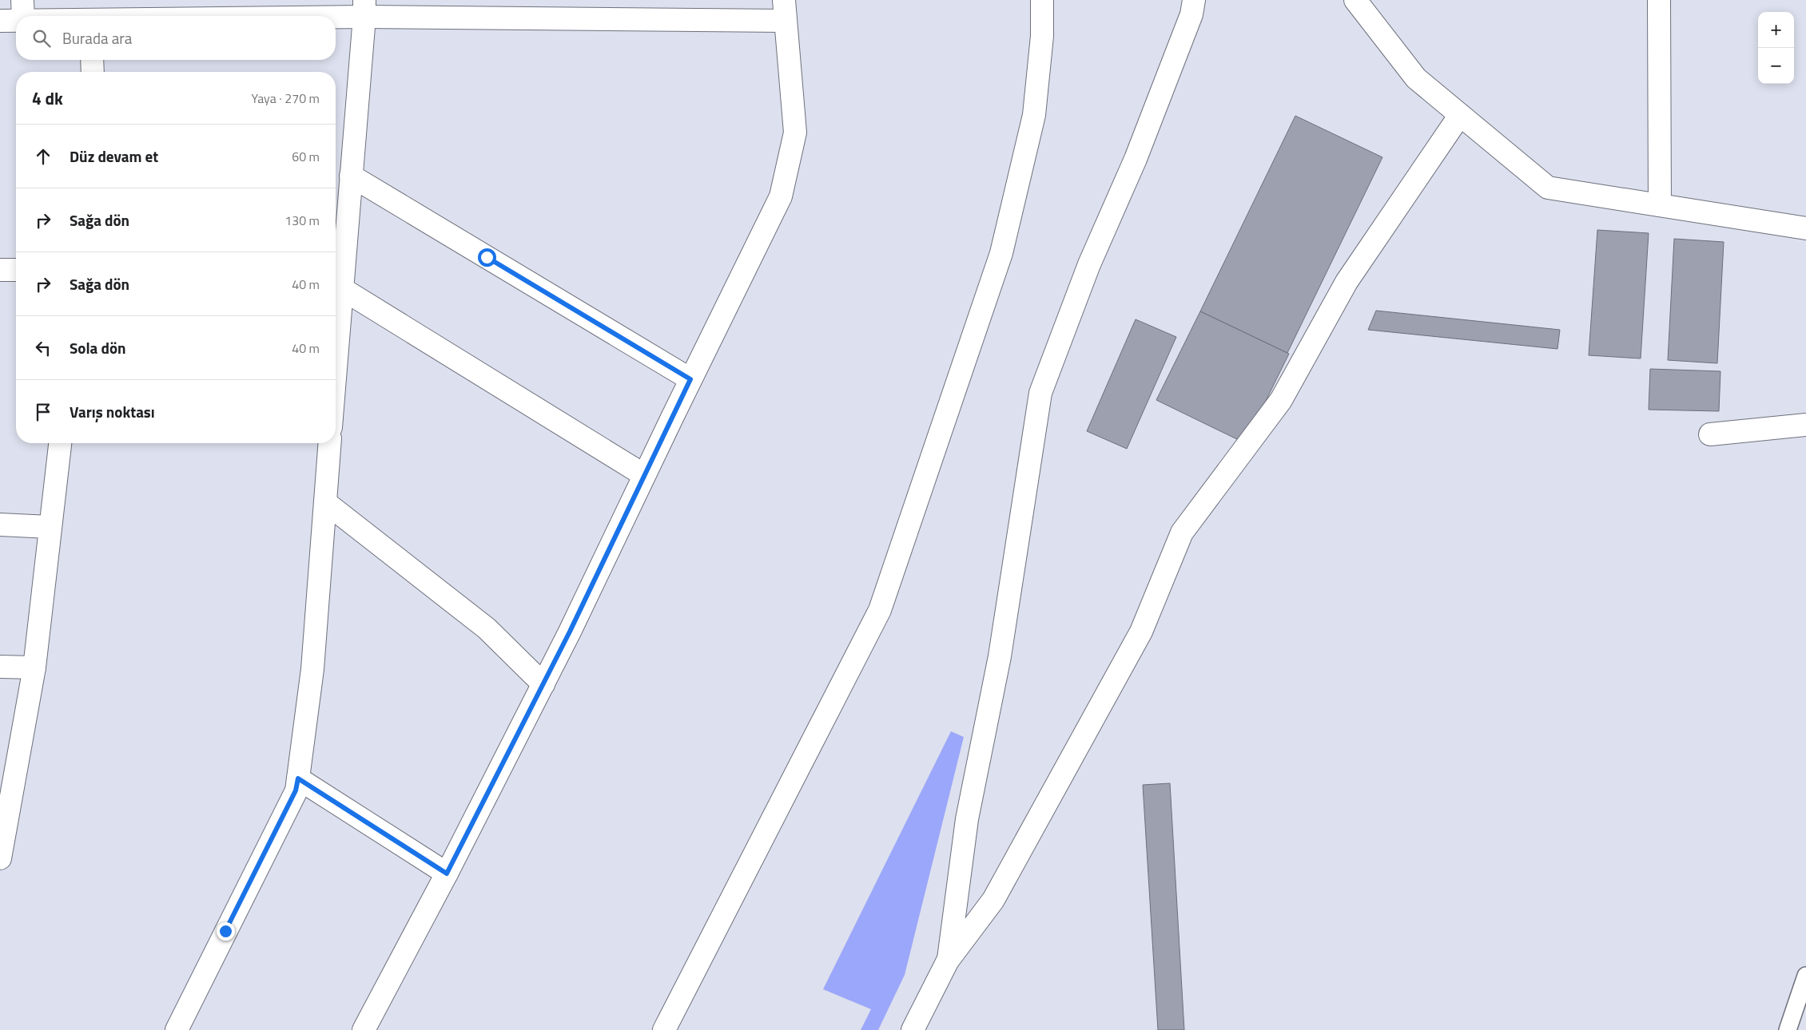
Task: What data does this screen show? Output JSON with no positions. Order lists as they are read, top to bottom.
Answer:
{
  "page": {
    "map_buttons": ["+", "−"],
    "search": "Burada ara",
    "heading": ["4 dk", "Yaya · 270 m"],
    "list": [
      ["Düz devam et", "60 m"],
      ["Sağa dön", "130 m"],
      ["Sağa dön", "40 m"],
      ["Sola dön", "40 m"],
      "Varış noktası"
    ]
  }
}
